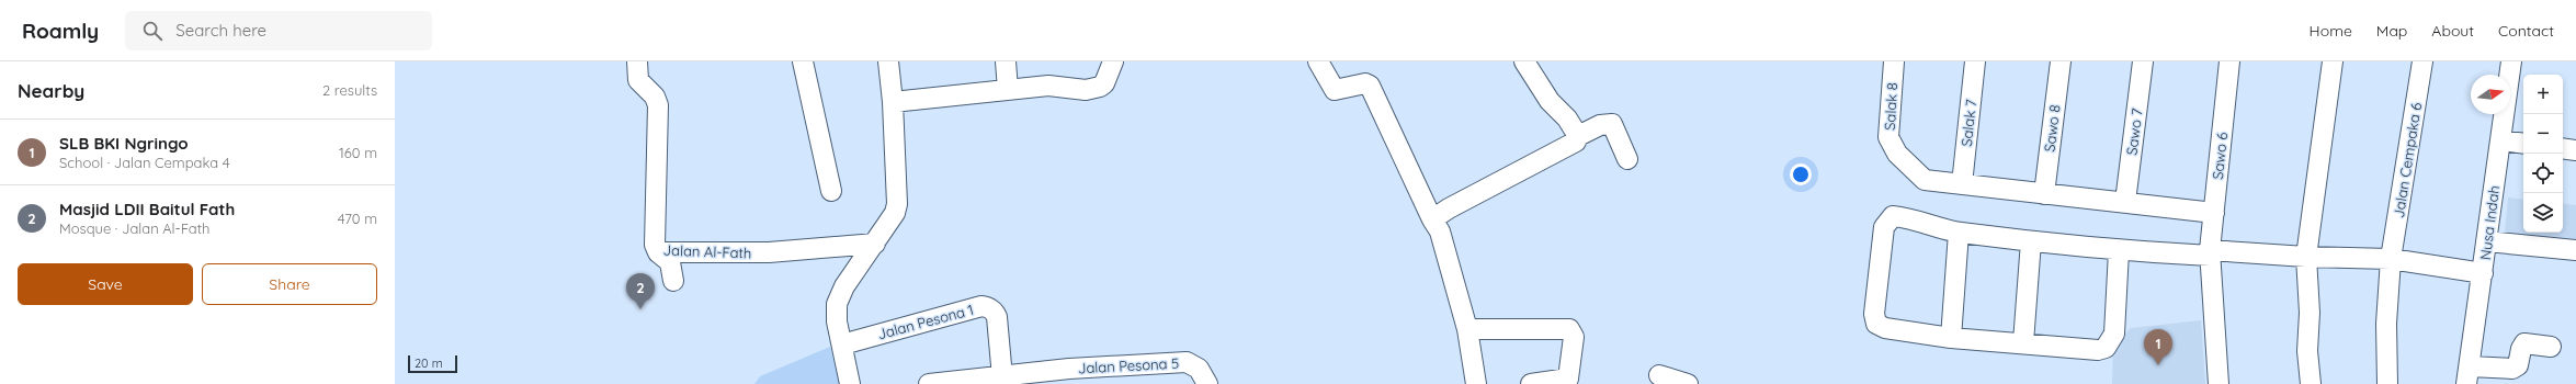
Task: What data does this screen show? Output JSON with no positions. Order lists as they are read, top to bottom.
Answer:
{
  "streets": {
    "street": [
      "Salak 8",
      "Salak 7",
      "Sawo 8",
      "Sawo 7",
      "Sawo 6",
      "Jalan Cempaka 6",
      "Nusa Indah",
      "Jalan Al-Fath",
      "Jalan Pesona 1",
      "Jalan Pesona 5"
    ]
  },
  "crossings": [
    ["Salak 8", "Salak 7"],
    ["Salak 8", "Sawo 8"],
    ["Salak 8", "Sawo 7"],
    ["Salak 8", "Sawo 6"],
    ["Jalan Pesona 1", "Jalan Pesona 5"]
  ],
  "scale_bar": "20 m",
  "north": "right",
  "page": {
    "header": "Roamly",
    "search": "Search here",
    "nav": [
      "Home",
      "Map",
      "About",
      "Contact"
    ],
    "heading": ["Nearby", "2 results"],
    "map_buttons": ["+", "−"],
    "list": [
      {
        "mark": "1",
        "name": "SLB BKI Ngringo",
        "note": "School · Jalan Cempaka 4",
        "value": "160 m"
      },
      {
        "mark": "2",
        "name": "Masjid LDII Baitul Fath",
        "note": "Mosque · Jalan Al-Fath",
        "value": "470 m"
      }
    ],
    "buttons": ["Save", "Share"],
    "pins": ["2", "1"],
    "scale": "20 m"
  }
}
